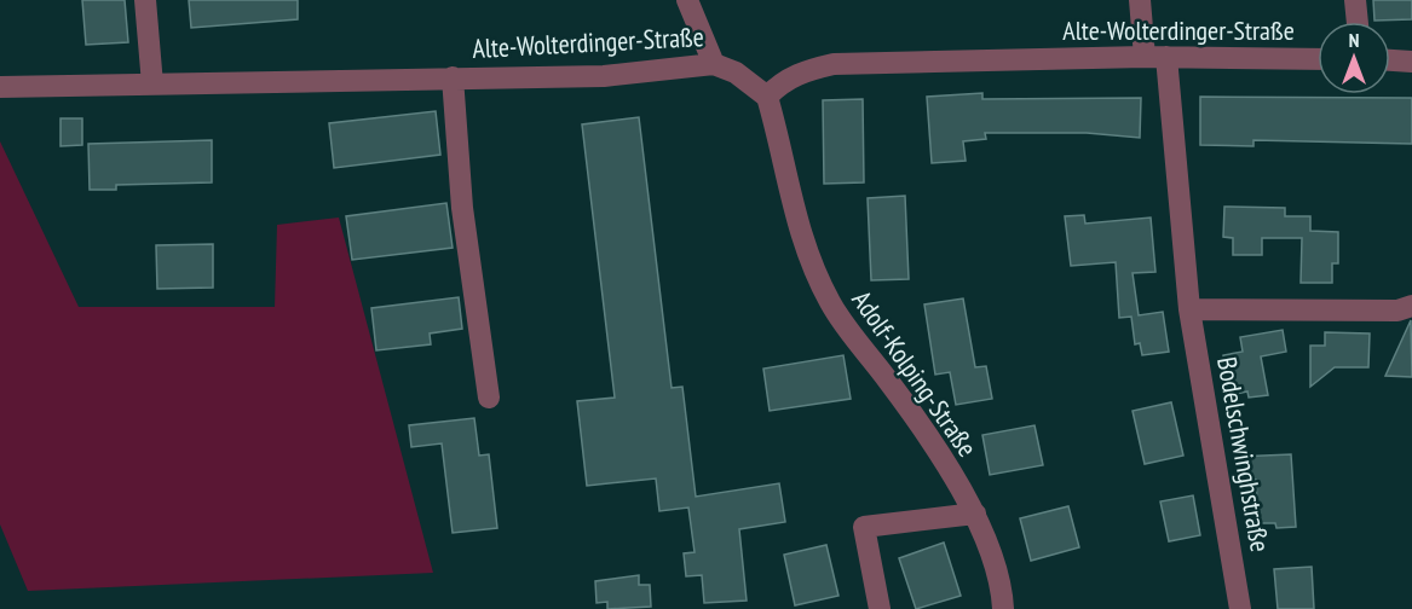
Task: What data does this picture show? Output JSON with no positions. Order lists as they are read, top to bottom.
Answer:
{
  "streets": {
    "street": ["Alte-Wolterdinger-Straße", "Adolf-Kolping-Straße", "Bodelschwinghstraße"]
  },
  "crossings": [
    ["Alte-Wolterdinger-Straße", "Adolf-Kolping-Straße"],
    ["Alte-Wolterdinger-Straße", "Bodelschwinghstraße"]
  ],
  "north": "top"
}
